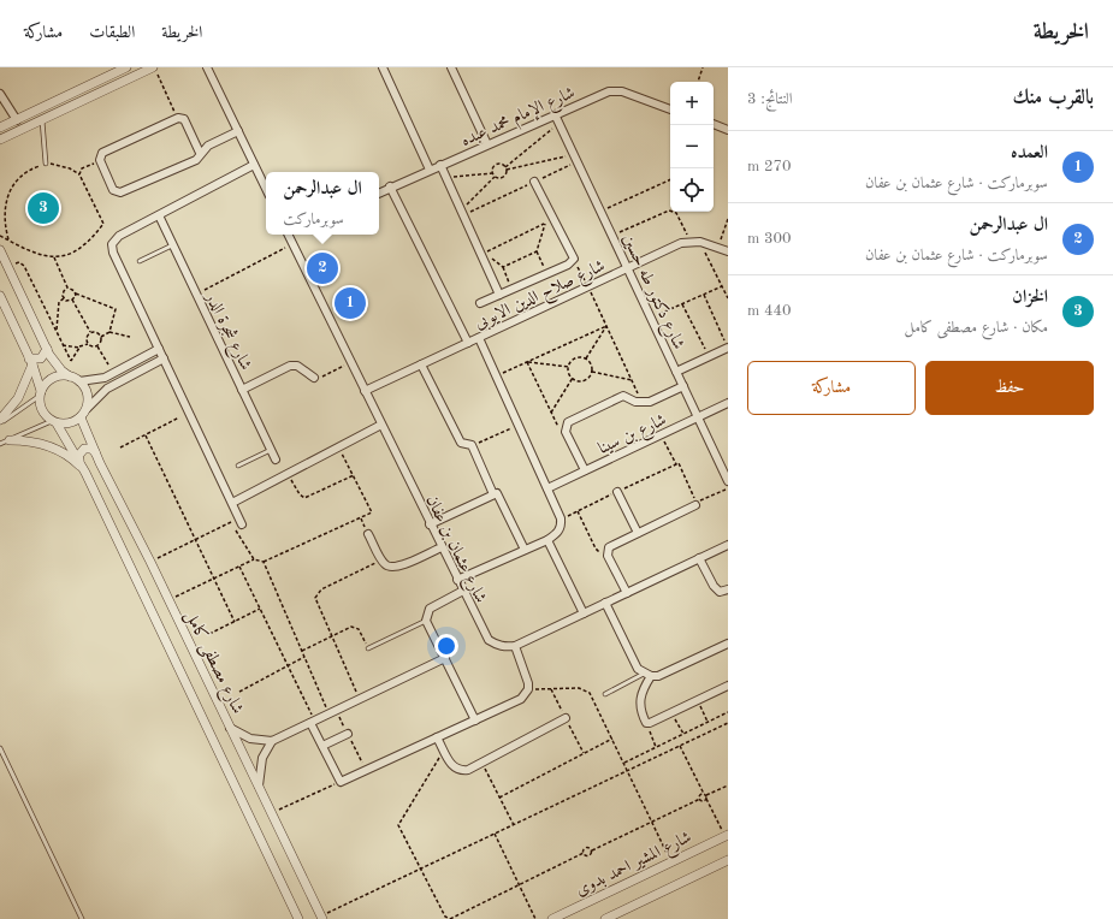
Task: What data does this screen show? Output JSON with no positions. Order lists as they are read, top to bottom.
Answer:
{
  "streets": {
    "street": [
      "شارع الإمام محمد عبده",
      "شارع دكتور طه حسين",
      "شارع صلاح الدين الايوبى",
      "شارع شجرة الدر",
      "شارع بن سينا",
      "شارع عثمان بن عفان",
      "شارع مصطفى كامل",
      "شارع المشير احمد بدوى"
    ]
  },
  "crossings": [
    ["شارع الإمام محمد عبده", "شارع دكتور طه حسين"],
    ["شارع دكتور طه حسين", "شارع صلاح الدين الايوبى"],
    ["شارع دكتور طه حسين", "شارع بن سينا"],
    ["شارع صلاح الدين الايوبى", "شارع عثمان بن عفان"]
  ],
  "page": {
    "header": "الخريطة",
    "nav": ["الخريطة", "الطبقات", "مشاركة"],
    "heading": ["بالقرب منك", "النتائج: 3"],
    "map_buttons": ["+", "−"],
    "list": [
      {
        "mark": "1",
        "name": "العمده",
        "note": "سوبرماركت · شارع عثمان بن عفان",
        "value": "270 m"
      },
      {
        "mark": "2",
        "name": "ال عبدالرحمن",
        "note": "سوبرماركت · شارع عثمان بن عفان",
        "value": "300 m"
      },
      {
        "mark": "3",
        "name": "الخزان",
        "note": "مكان · شارع مصطفى كامل",
        "value": "440 m"
      }
    ],
    "popup": ["ال عبدالرحمن", "سوبرماركت"],
    "pins": ["3", "2", "1"],
    "buttons": ["حفظ", "مشاركة"]
  }
}
